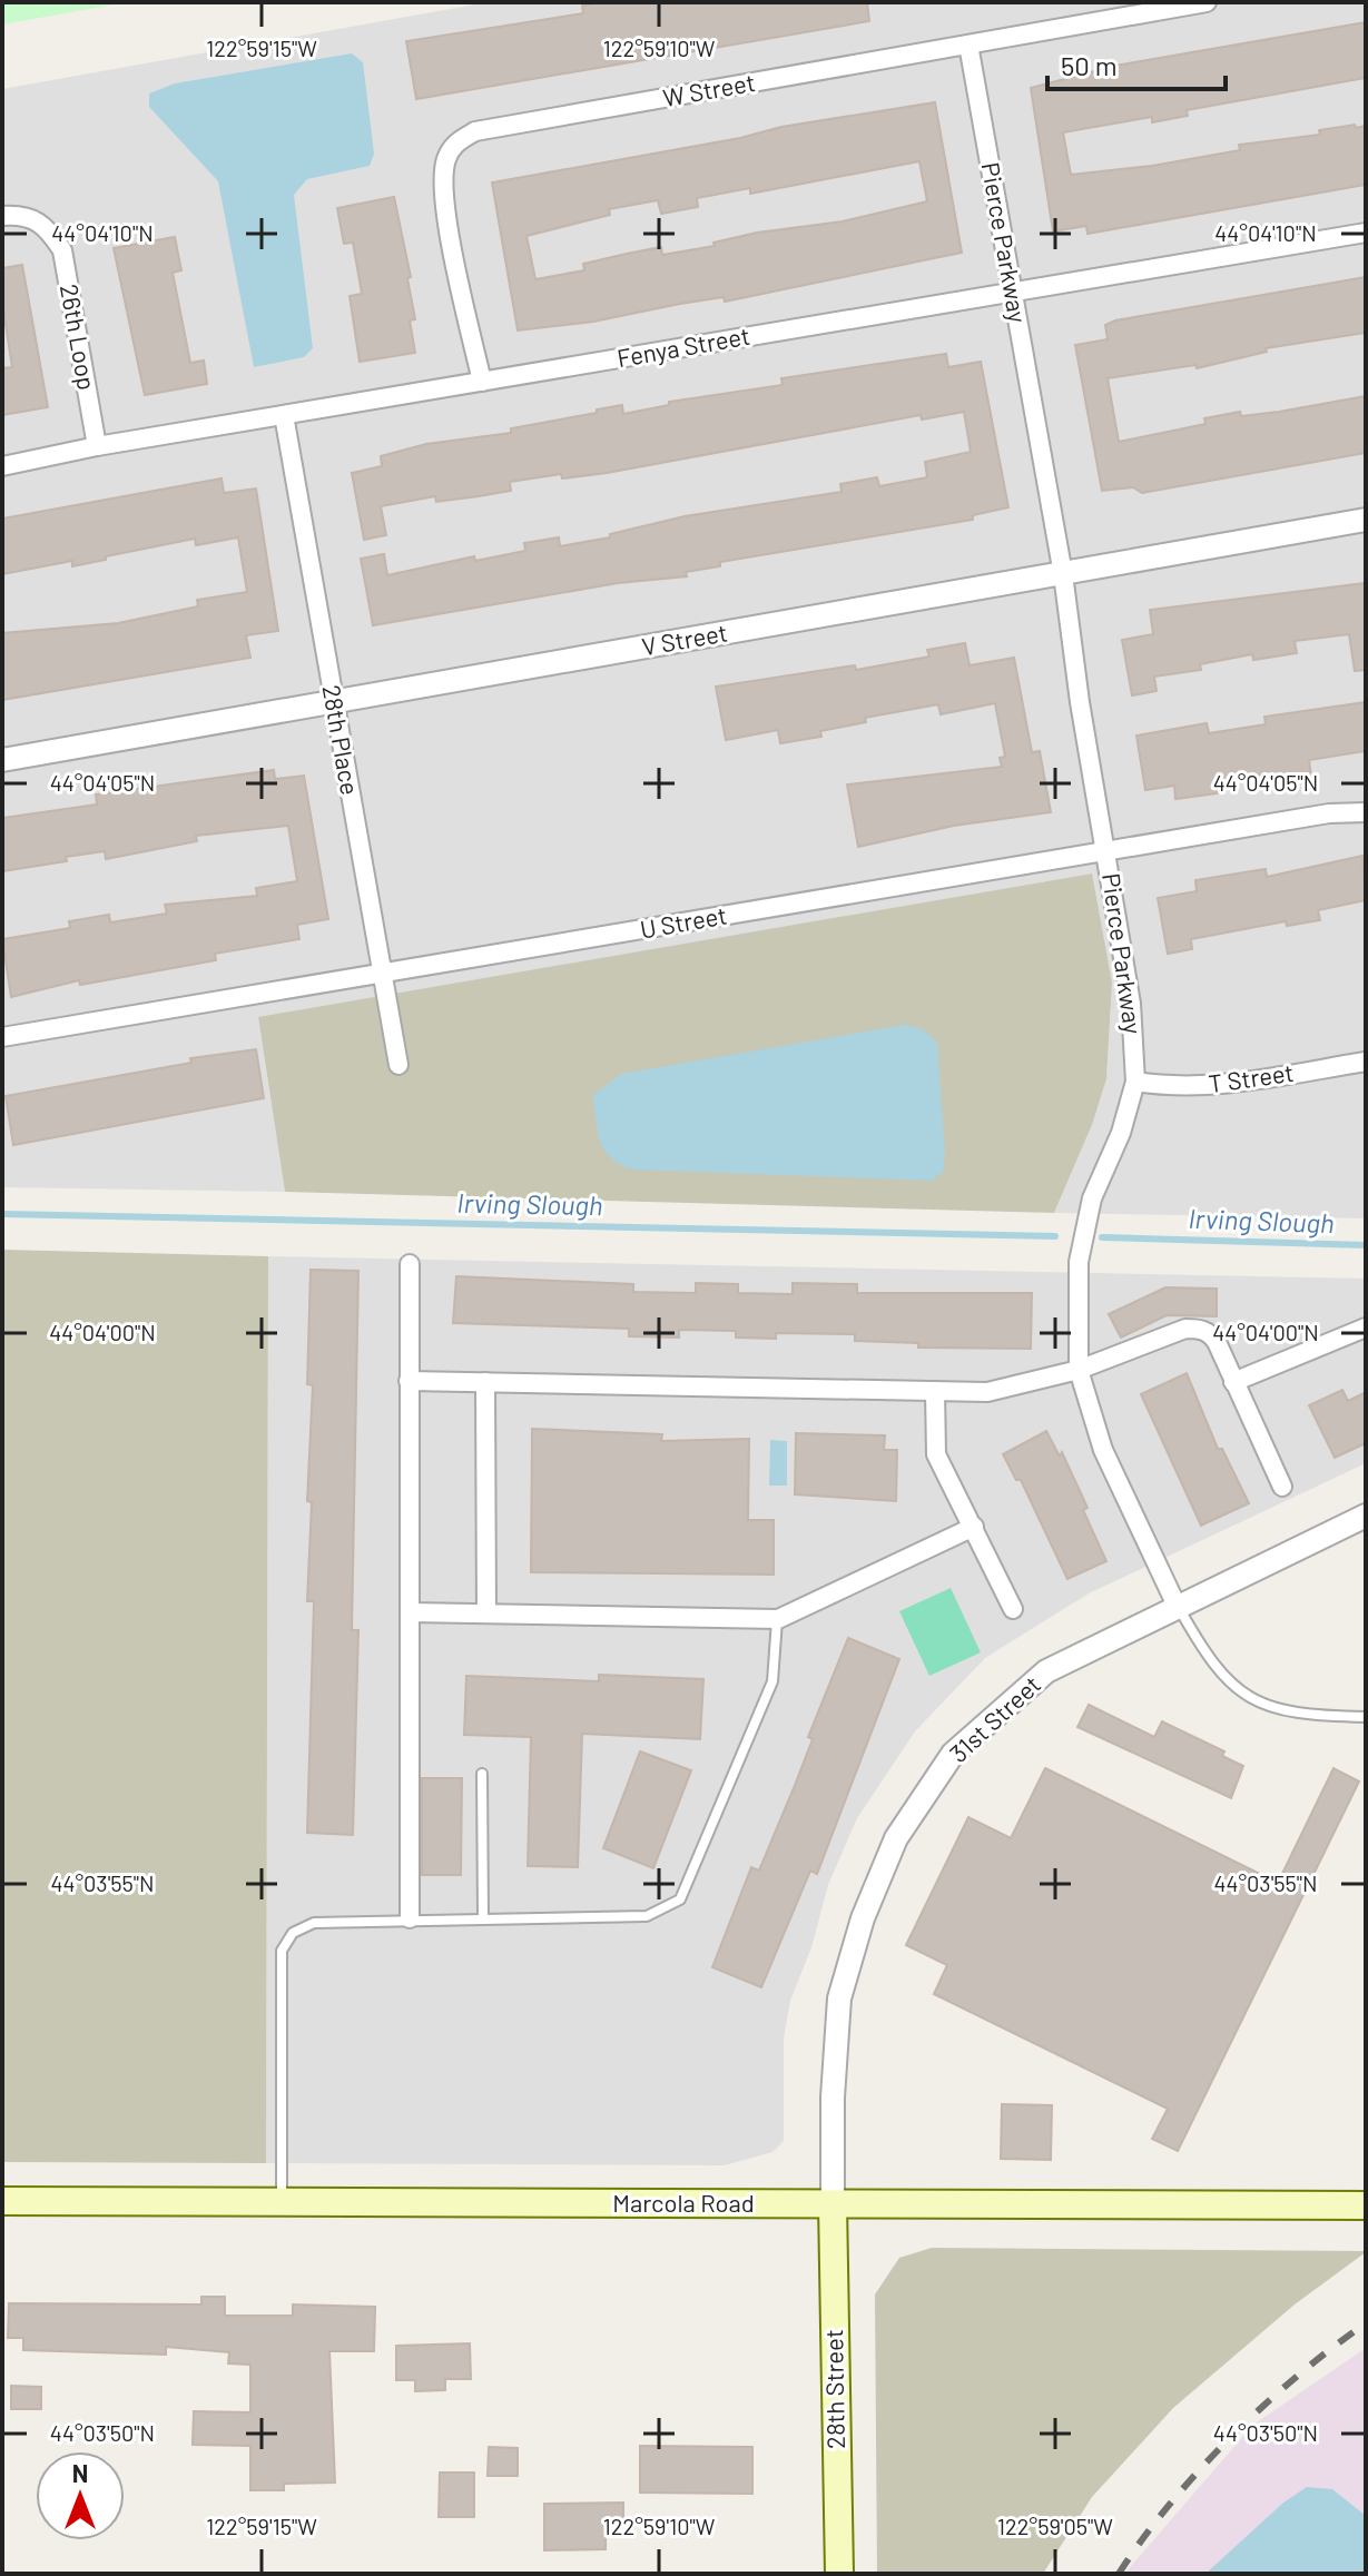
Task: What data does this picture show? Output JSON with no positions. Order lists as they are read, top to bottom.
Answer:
{
  "streets": {
    "main road": ["Marcola Road", "28th Street"],
    "street": [
      "W Street",
      "Pierce Parkway",
      "26th Loop",
      "Fenya Street",
      "V Street",
      "28th Place",
      "U Street",
      "T Street",
      "31st Street"
    ]
  },
  "crossings": [
    ["W Street", "Pierce Parkway"],
    ["W Street", "Fenya Street"],
    ["Pierce Parkway", "Fenya Street"],
    ["Pierce Parkway", "V Street"],
    ["Pierce Parkway", "U Street"],
    ["Pierce Parkway", "T Street"],
    ["Pierce Parkway", "31st Street"],
    ["26th Loop", "Fenya Street"],
    ["Fenya Street", "28th Place"],
    ["V Street", "28th Place"],
    ["28th Place", "U Street"],
    ["31st Street", "Marcola Road"],
    ["31st Street", "28th Street"],
    ["Marcola Road", "28th Street"]
  ],
  "water": ["Irving Slough"],
  "scale_bar": "50 m",
  "north": "top",
  "coordinates": [
    "122°59'15\"W",
    "122°59'10\"W",
    "44°04'10\"N",
    "44°04'05\"N",
    "44°04'00\"N",
    "44°03'55\"N",
    "44°03'50\"N",
    "122°59'05\"W"
  ]
}
